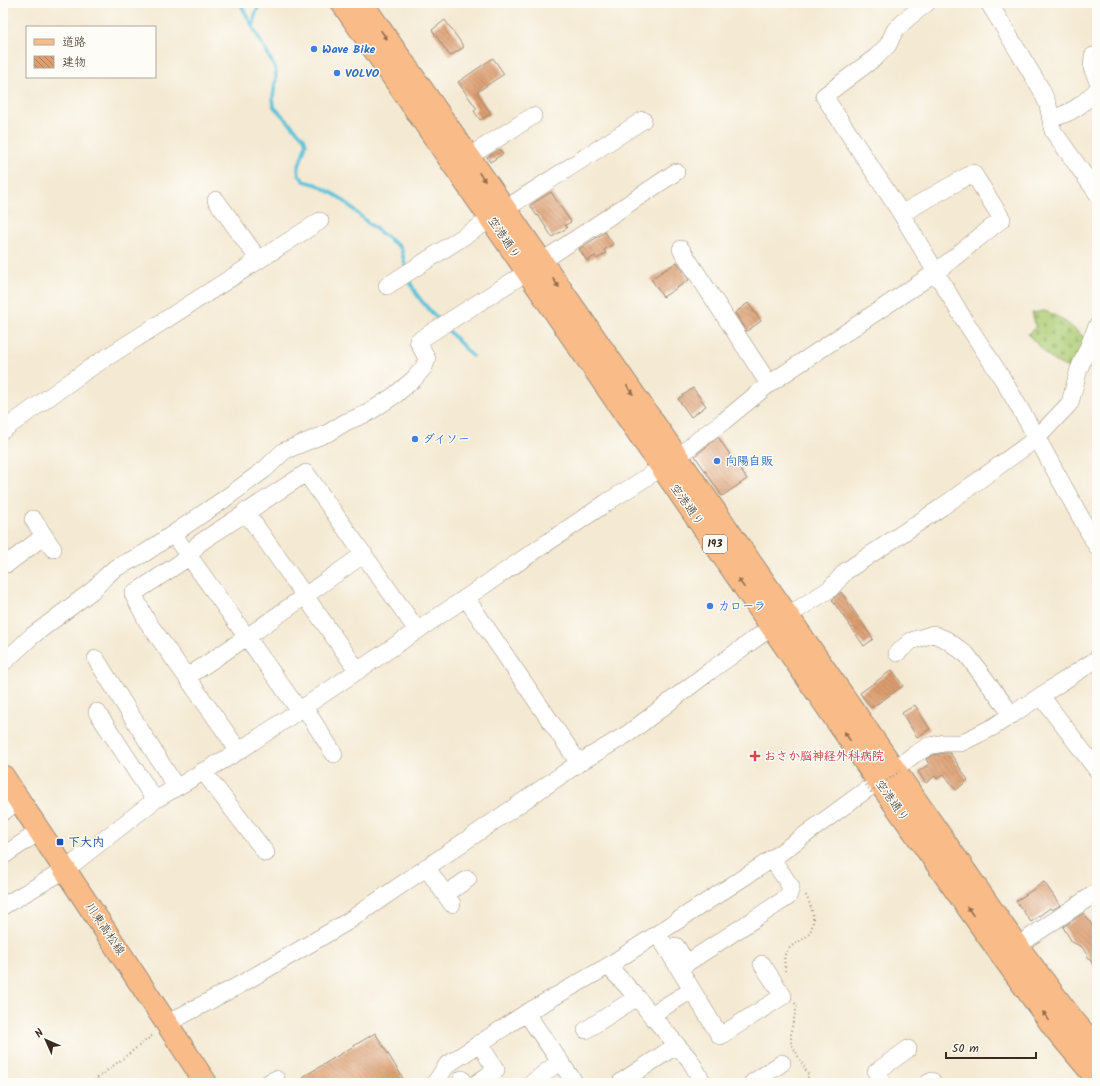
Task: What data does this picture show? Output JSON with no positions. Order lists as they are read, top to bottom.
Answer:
{
  "streets": {
    "main road": ["空港通り", "193", "川東高松線"]
  },
  "places": {
    "other": [
      "Wave Bike",
      "VOLVO",
      "ダイソー",
      "向陽自販",
      "カローラ"
    ],
    "health": ["おさか脳神経外科病院"],
    "transit": ["下大内"]
  },
  "legend": ["道路", "建物"],
  "scale_bar": "50 m",
  "north": "top left"
}
